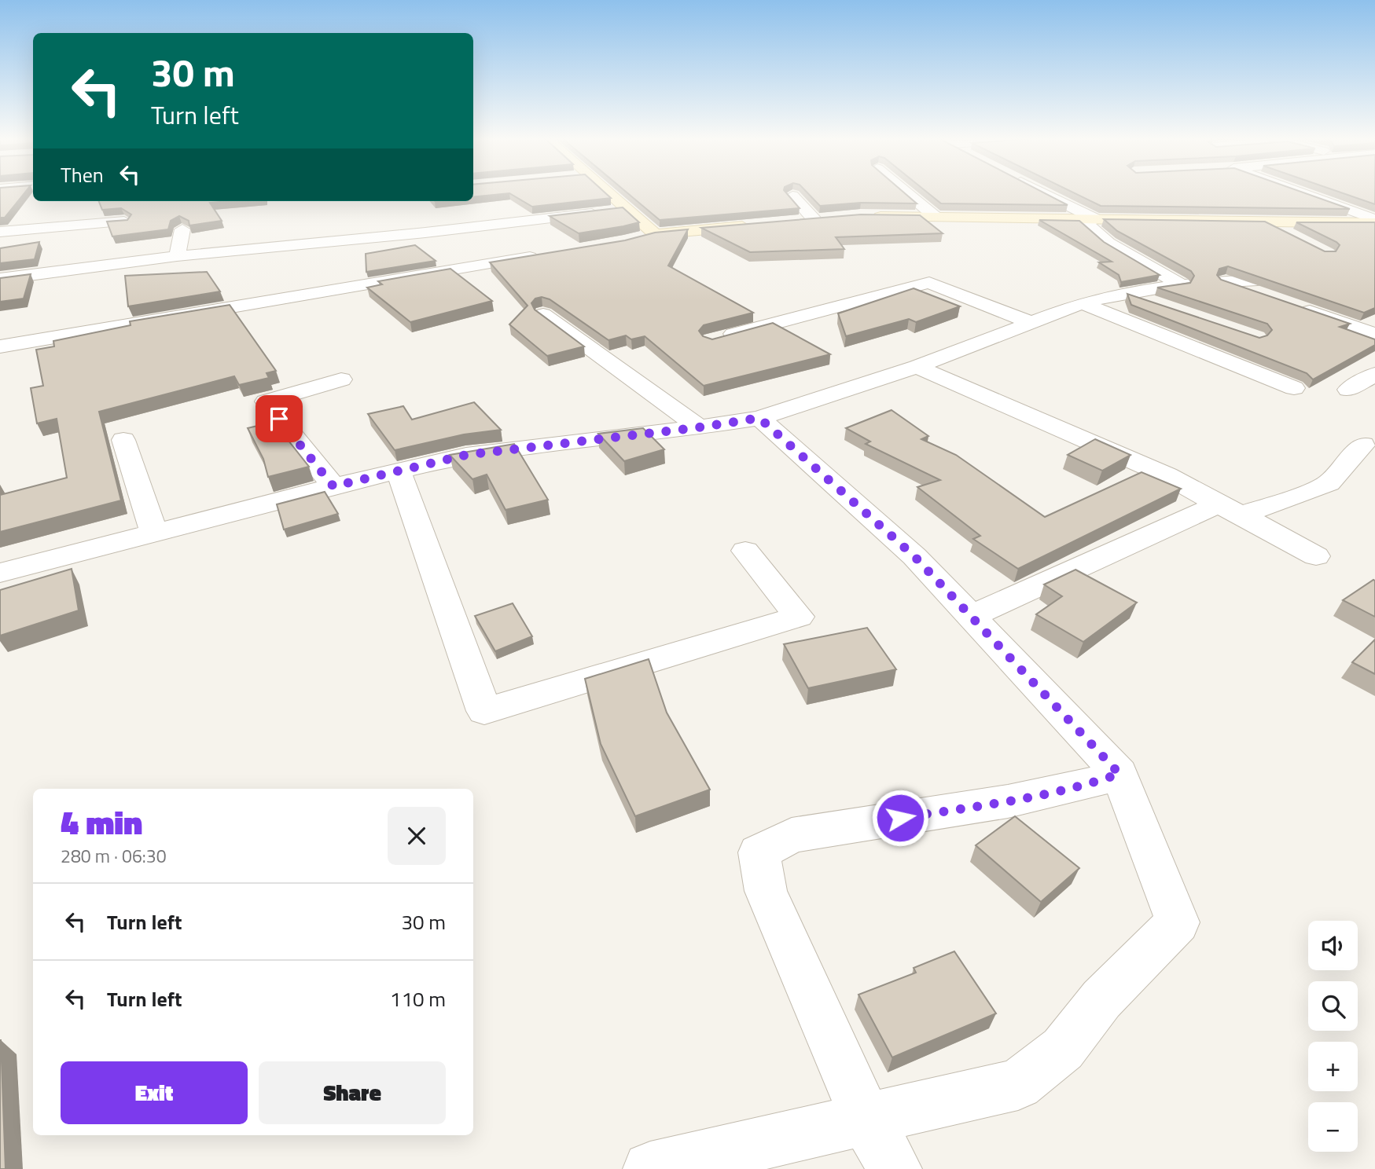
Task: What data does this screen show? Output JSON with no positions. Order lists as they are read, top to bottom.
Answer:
{
  "page": {
    "turn": ["30 m", "Turn left"],
    "then": "Then",
    "heading": ["4 min", "280 m · 06:30"],
    "list": [
      {
        "name": "Turn left",
        "value": "30 m"
      },
      {
        "name": "Turn left",
        "value": "110 m"
      }
    ],
    "map_buttons": ["+", "−"],
    "buttons": ["Exit", "Share"]
  }
}
